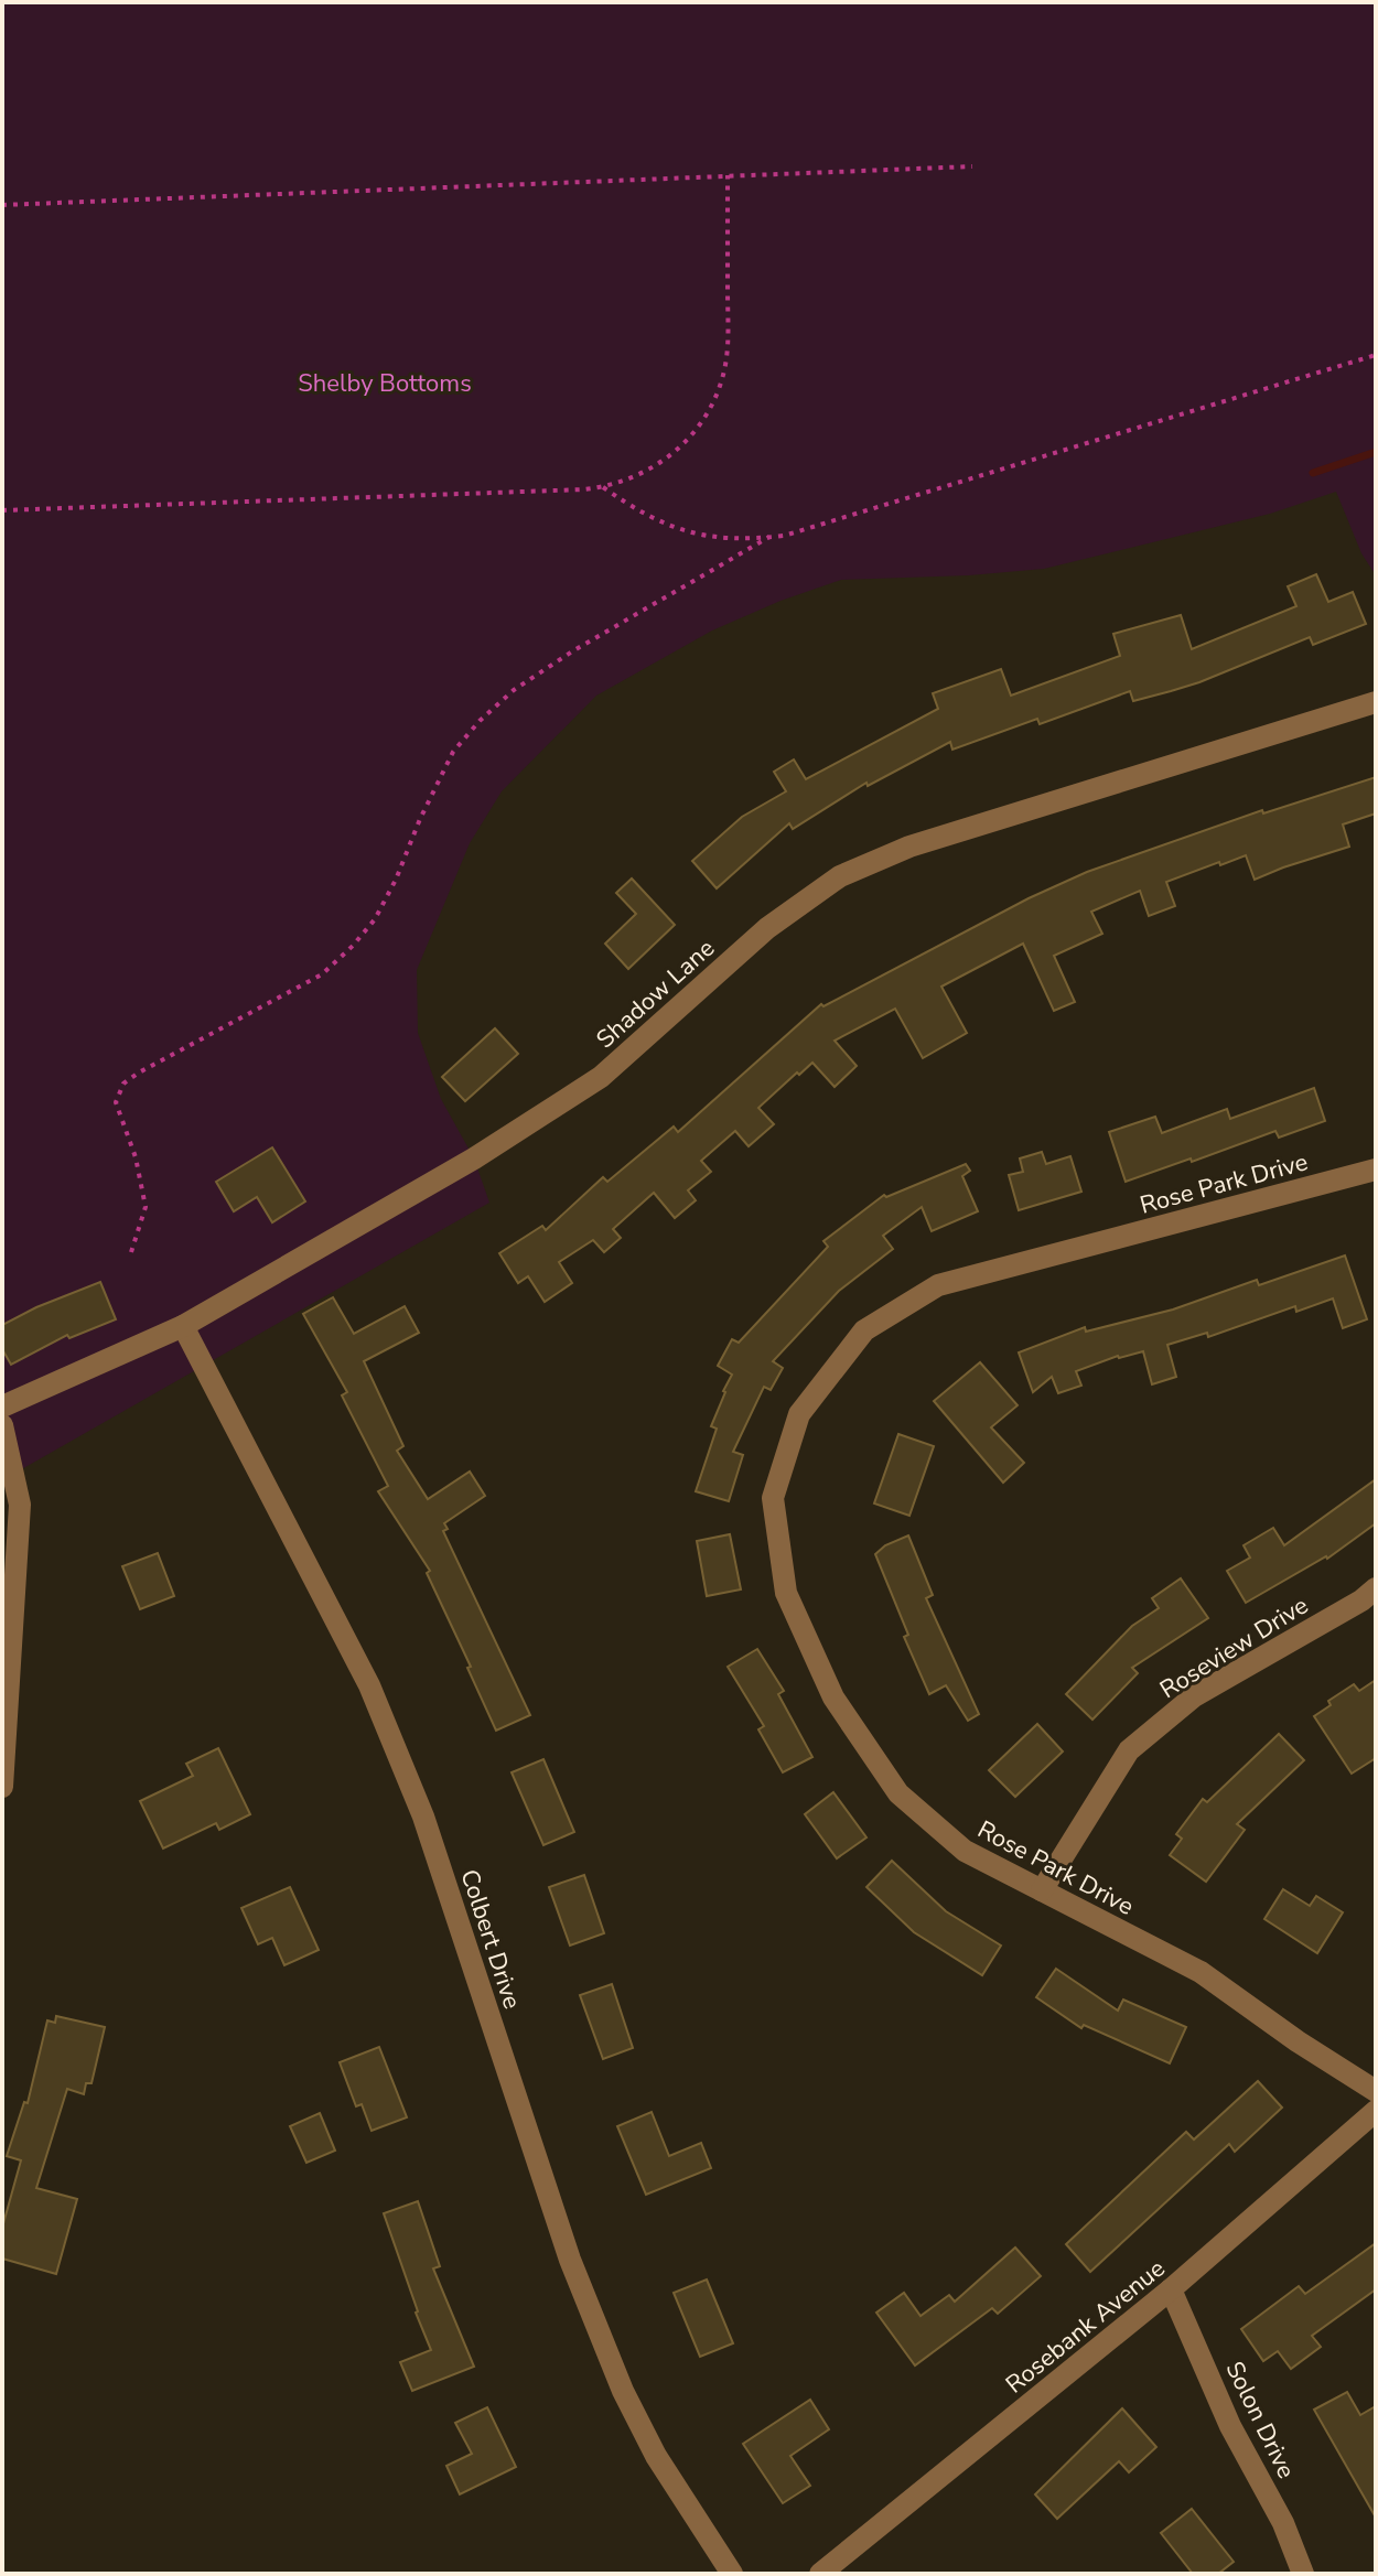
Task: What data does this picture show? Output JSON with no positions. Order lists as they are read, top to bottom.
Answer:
{
  "streets": {
    "street": [
      "Shadow Lane",
      "Rose Park Drive",
      "Roseview Drive",
      "Colbert Drive",
      "Rosebank Avenue",
      "Solon Drive"
    ]
  },
  "crossings": [
    ["Shadow Lane", "Colbert Drive"],
    ["Rose Park Drive", "Roseview Drive"],
    ["Rosebank Avenue", "Solon Drive"]
  ],
  "parks": ["Shelby Bottoms"]
}
